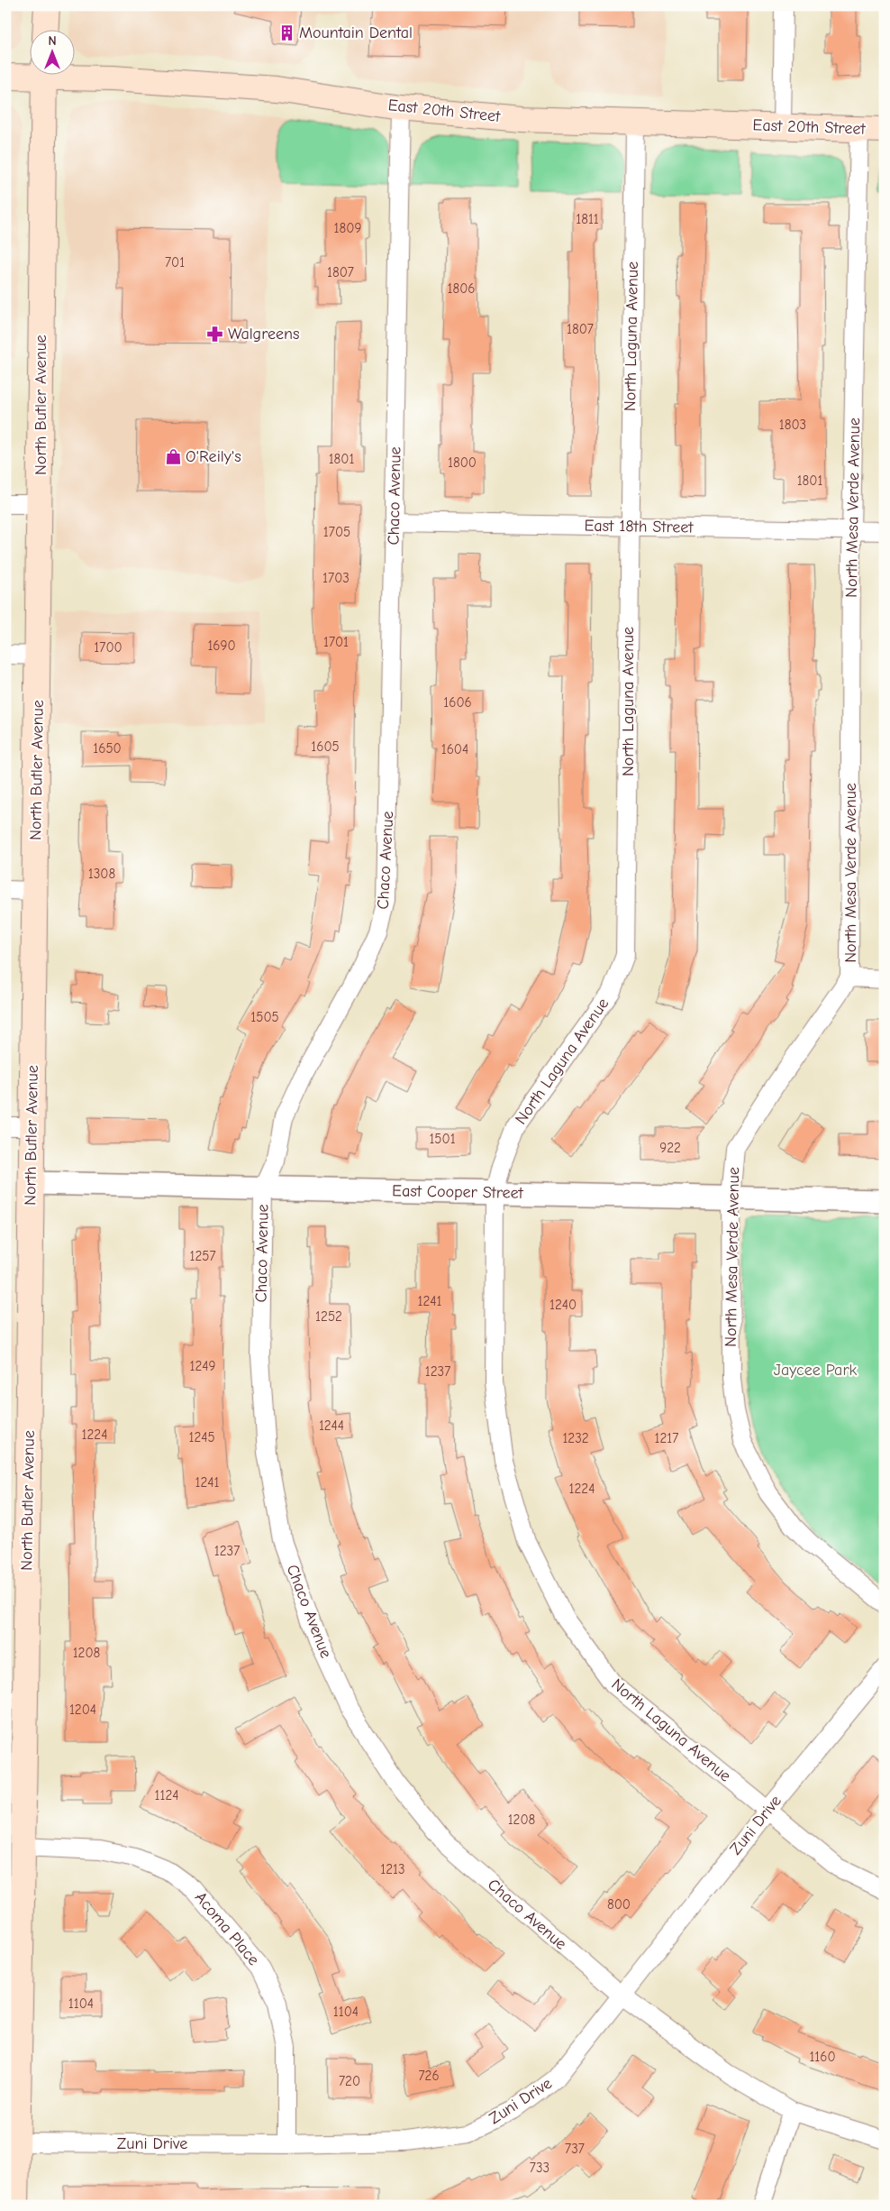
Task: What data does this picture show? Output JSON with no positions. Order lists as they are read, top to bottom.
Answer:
{
  "streets": {
    "main road": ["East 20th Street", "North Butler Avenue"],
    "street": [
      "North Laguna Avenue",
      "Chaco Avenue",
      "North Mesa Verde Avenue",
      "East 18th Street",
      "East Cooper Street",
      "Zuni Drive",
      "Acoma Place"
    ]
  },
  "crossings": [
    ["East 20th Street", "North Laguna Avenue"],
    ["East 20th Street", "Chaco Avenue"],
    ["East 20th Street", "North Mesa Verde Avenue"],
    ["North Laguna Avenue", "East 18th Street"],
    ["North Laguna Avenue", "East Cooper Street"],
    ["North Laguna Avenue", "Zuni Drive"],
    ["North Butler Avenue", "East Cooper Street"],
    ["North Butler Avenue", "Zuni Drive"],
    ["North Butler Avenue", "Acoma Place"],
    ["Chaco Avenue", "East 18th Street"],
    ["Chaco Avenue", "East Cooper Street"],
    ["Chaco Avenue", "Zuni Drive"],
    ["North Mesa Verde Avenue", "East 18th Street"],
    ["North Mesa Verde Avenue", "East Cooper Street"],
    ["Zuni Drive", "Acoma Place"]
  ],
  "parks": ["Jaycee Park"],
  "places": {
    "building": ["Mountain Dental"],
    "pharmacy": ["Walgreens"],
    "shop": ["O'Reily's"]
  },
  "house_numbers": [
    "1811",
    "1809",
    "701",
    "1807",
    "1806",
    "1807",
    "1803",
    "1801",
    "1800",
    "1801",
    "1705",
    "1703",
    "1701",
    "1690",
    "1700",
    "1606",
    "1605",
    "1650",
    "1604",
    "1308",
    "1505",
    "1501",
    "922",
    "1257",
    "1241",
    "1240",
    "1252",
    "1249",
    "1237",
    "1244",
    "1224",
    "1245",
    "1232",
    "1217",
    "1241",
    "1224",
    "1237",
    "1208",
    "1204",
    "1124",
    "1208",
    "1213",
    "800",
    "1104",
    "1104",
    "1160",
    "726",
    "720",
    "737",
    "733"
  ],
  "north": "top"
}
